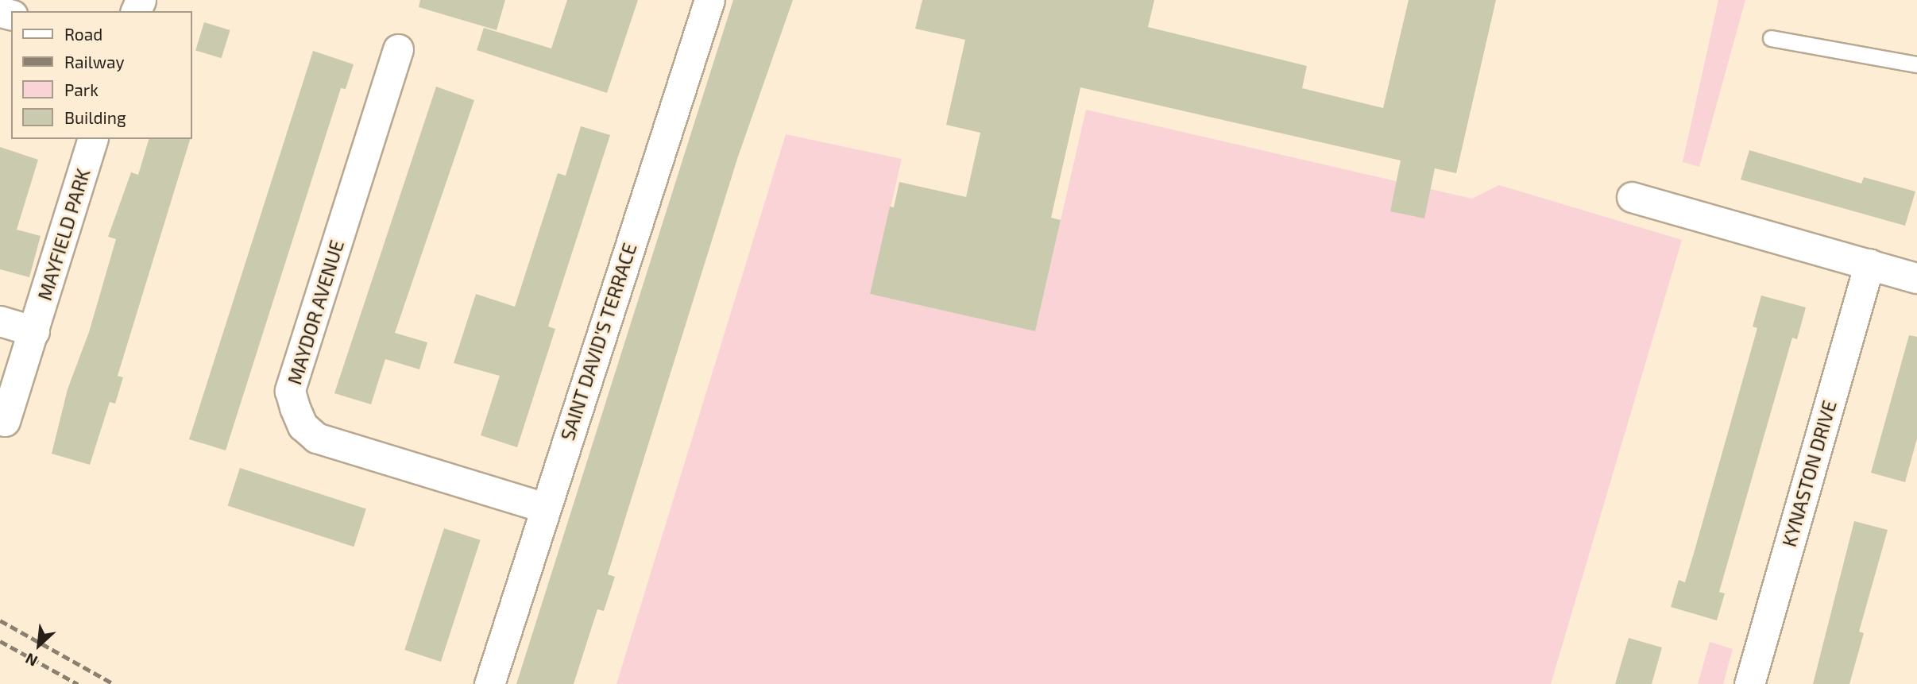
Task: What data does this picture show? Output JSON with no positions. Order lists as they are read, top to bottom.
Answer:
{
  "streets": {
    "street": [
      "MAYFIELD PARK",
      "MAYDOR AVENUE",
      "SAINT DAVID'S TERRACE",
      "KYNASTON DRIVE"
    ]
  },
  "crossings": [
    ["MAYDOR AVENUE", "SAINT DAVID'S TERRACE"]
  ],
  "legend": [
    "Road",
    "Railway",
    "Park",
    "Building"
  ],
  "north": "bottom left"
}
